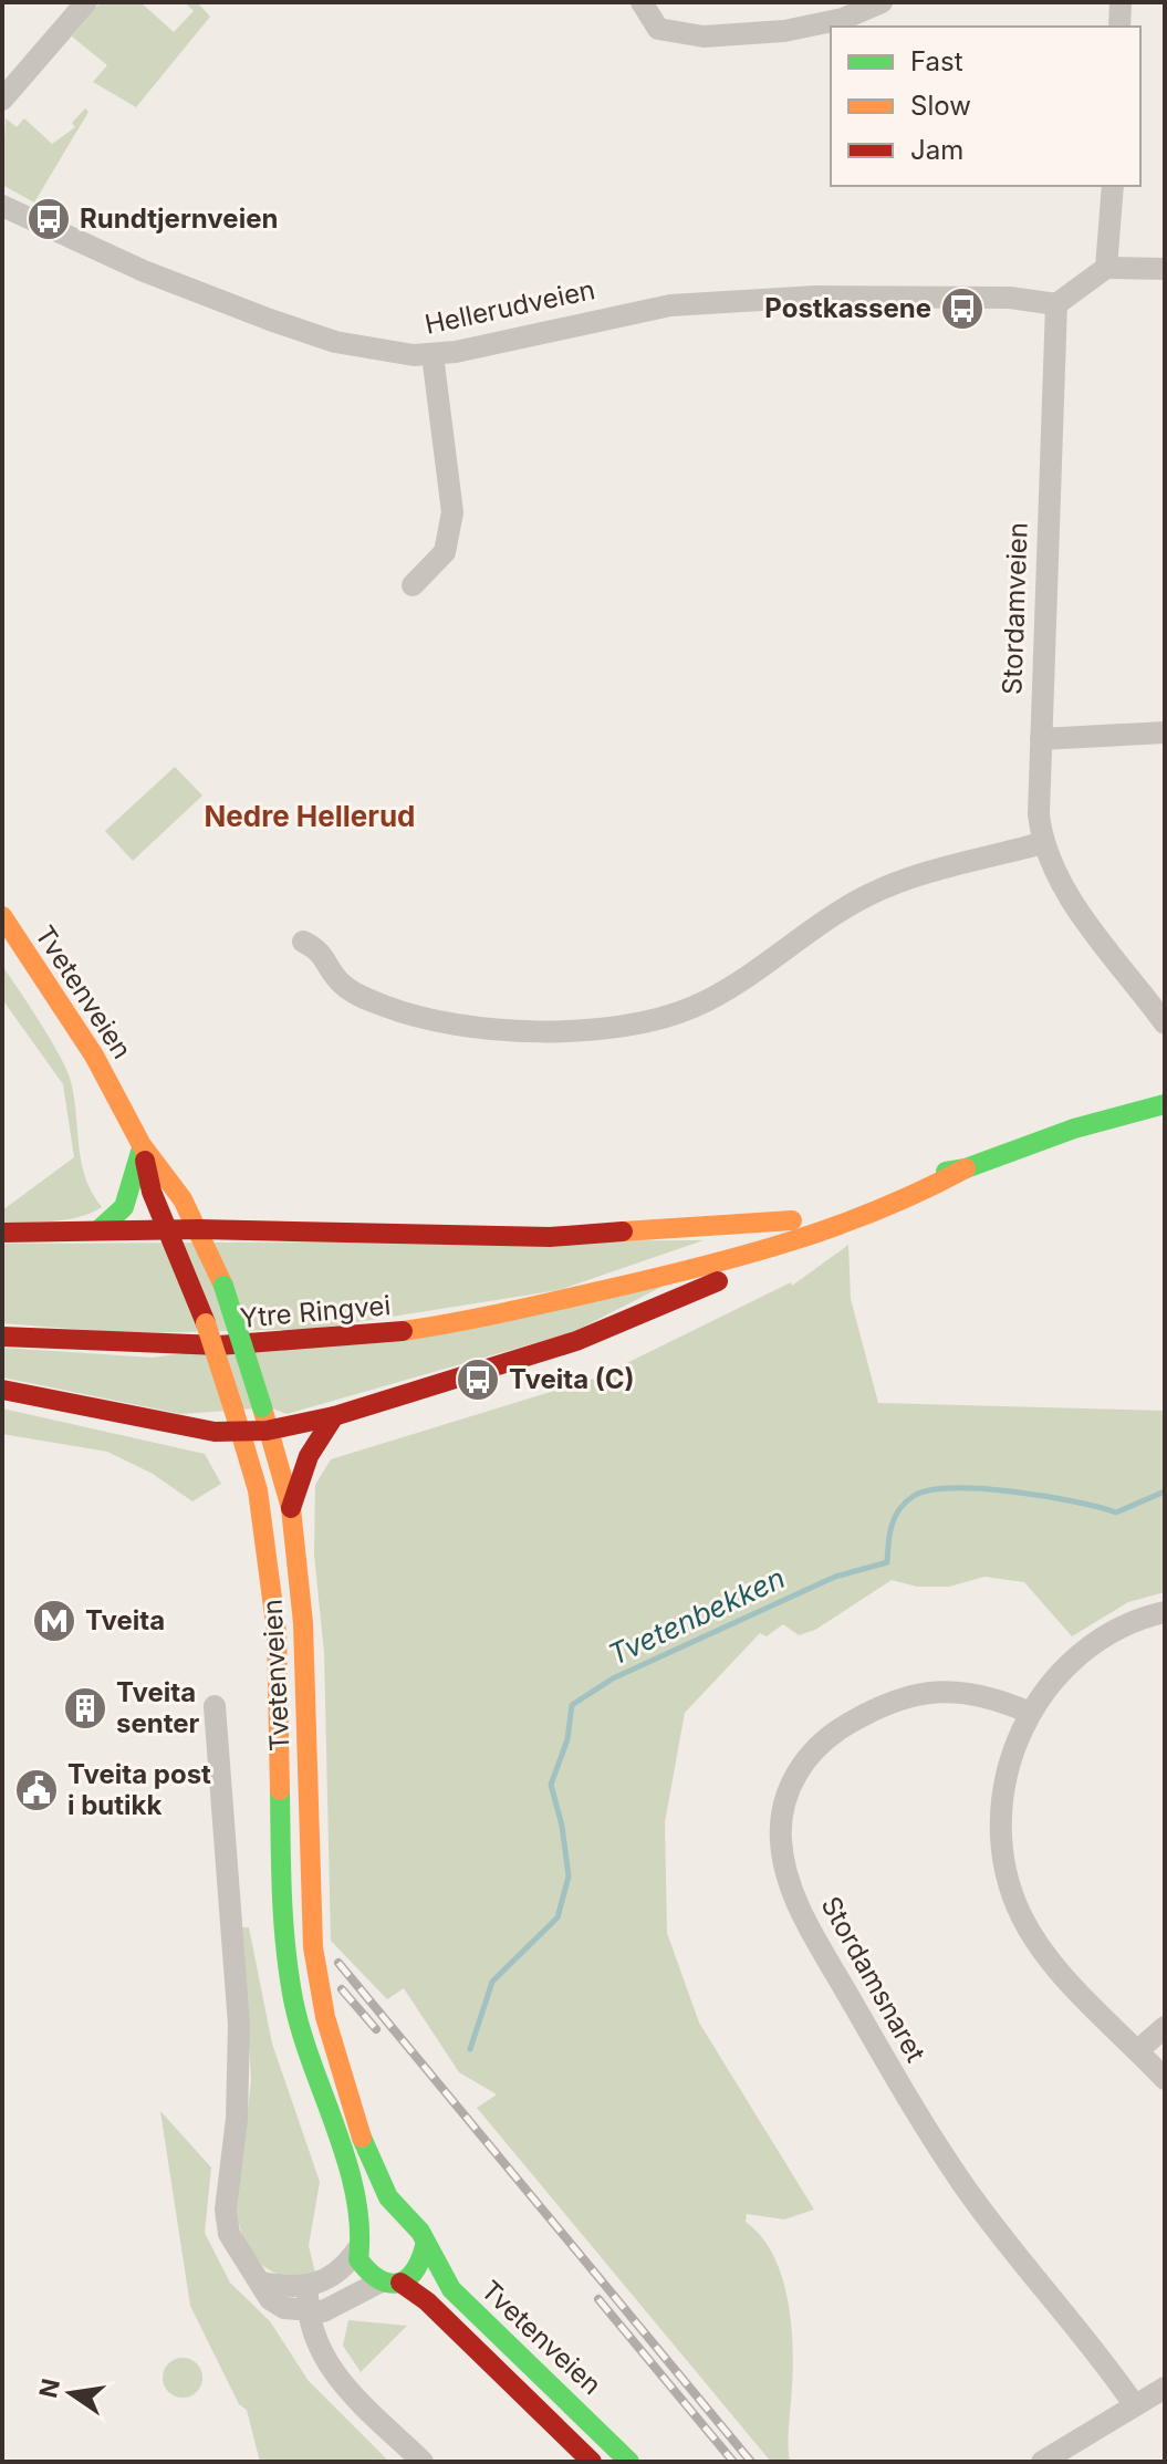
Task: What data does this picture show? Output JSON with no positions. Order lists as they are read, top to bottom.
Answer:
{
  "streets": {
    "main road": ["Tvetenveien", "Ytre Ringvei"],
    "street": ["Hellerudveien", "Stordamveien", "Stordamsnaret"]
  },
  "crossings": [
    ["Hellerudveien", "Stordamveien"]
  ],
  "districts": ["Nedre Hellerud"],
  "water": ["Tvetenbekken"],
  "places": {
    "bus stop": ["Rundtjernveien", "Postkassene", "Tveita (C)"],
    "metro station": ["Tveita"],
    "building": ["Tveita senter"],
    "public building": ["Tveita post i butikk"]
  },
  "legend": ["Fast", "Slow", "Jam"],
  "north": "left"
}
